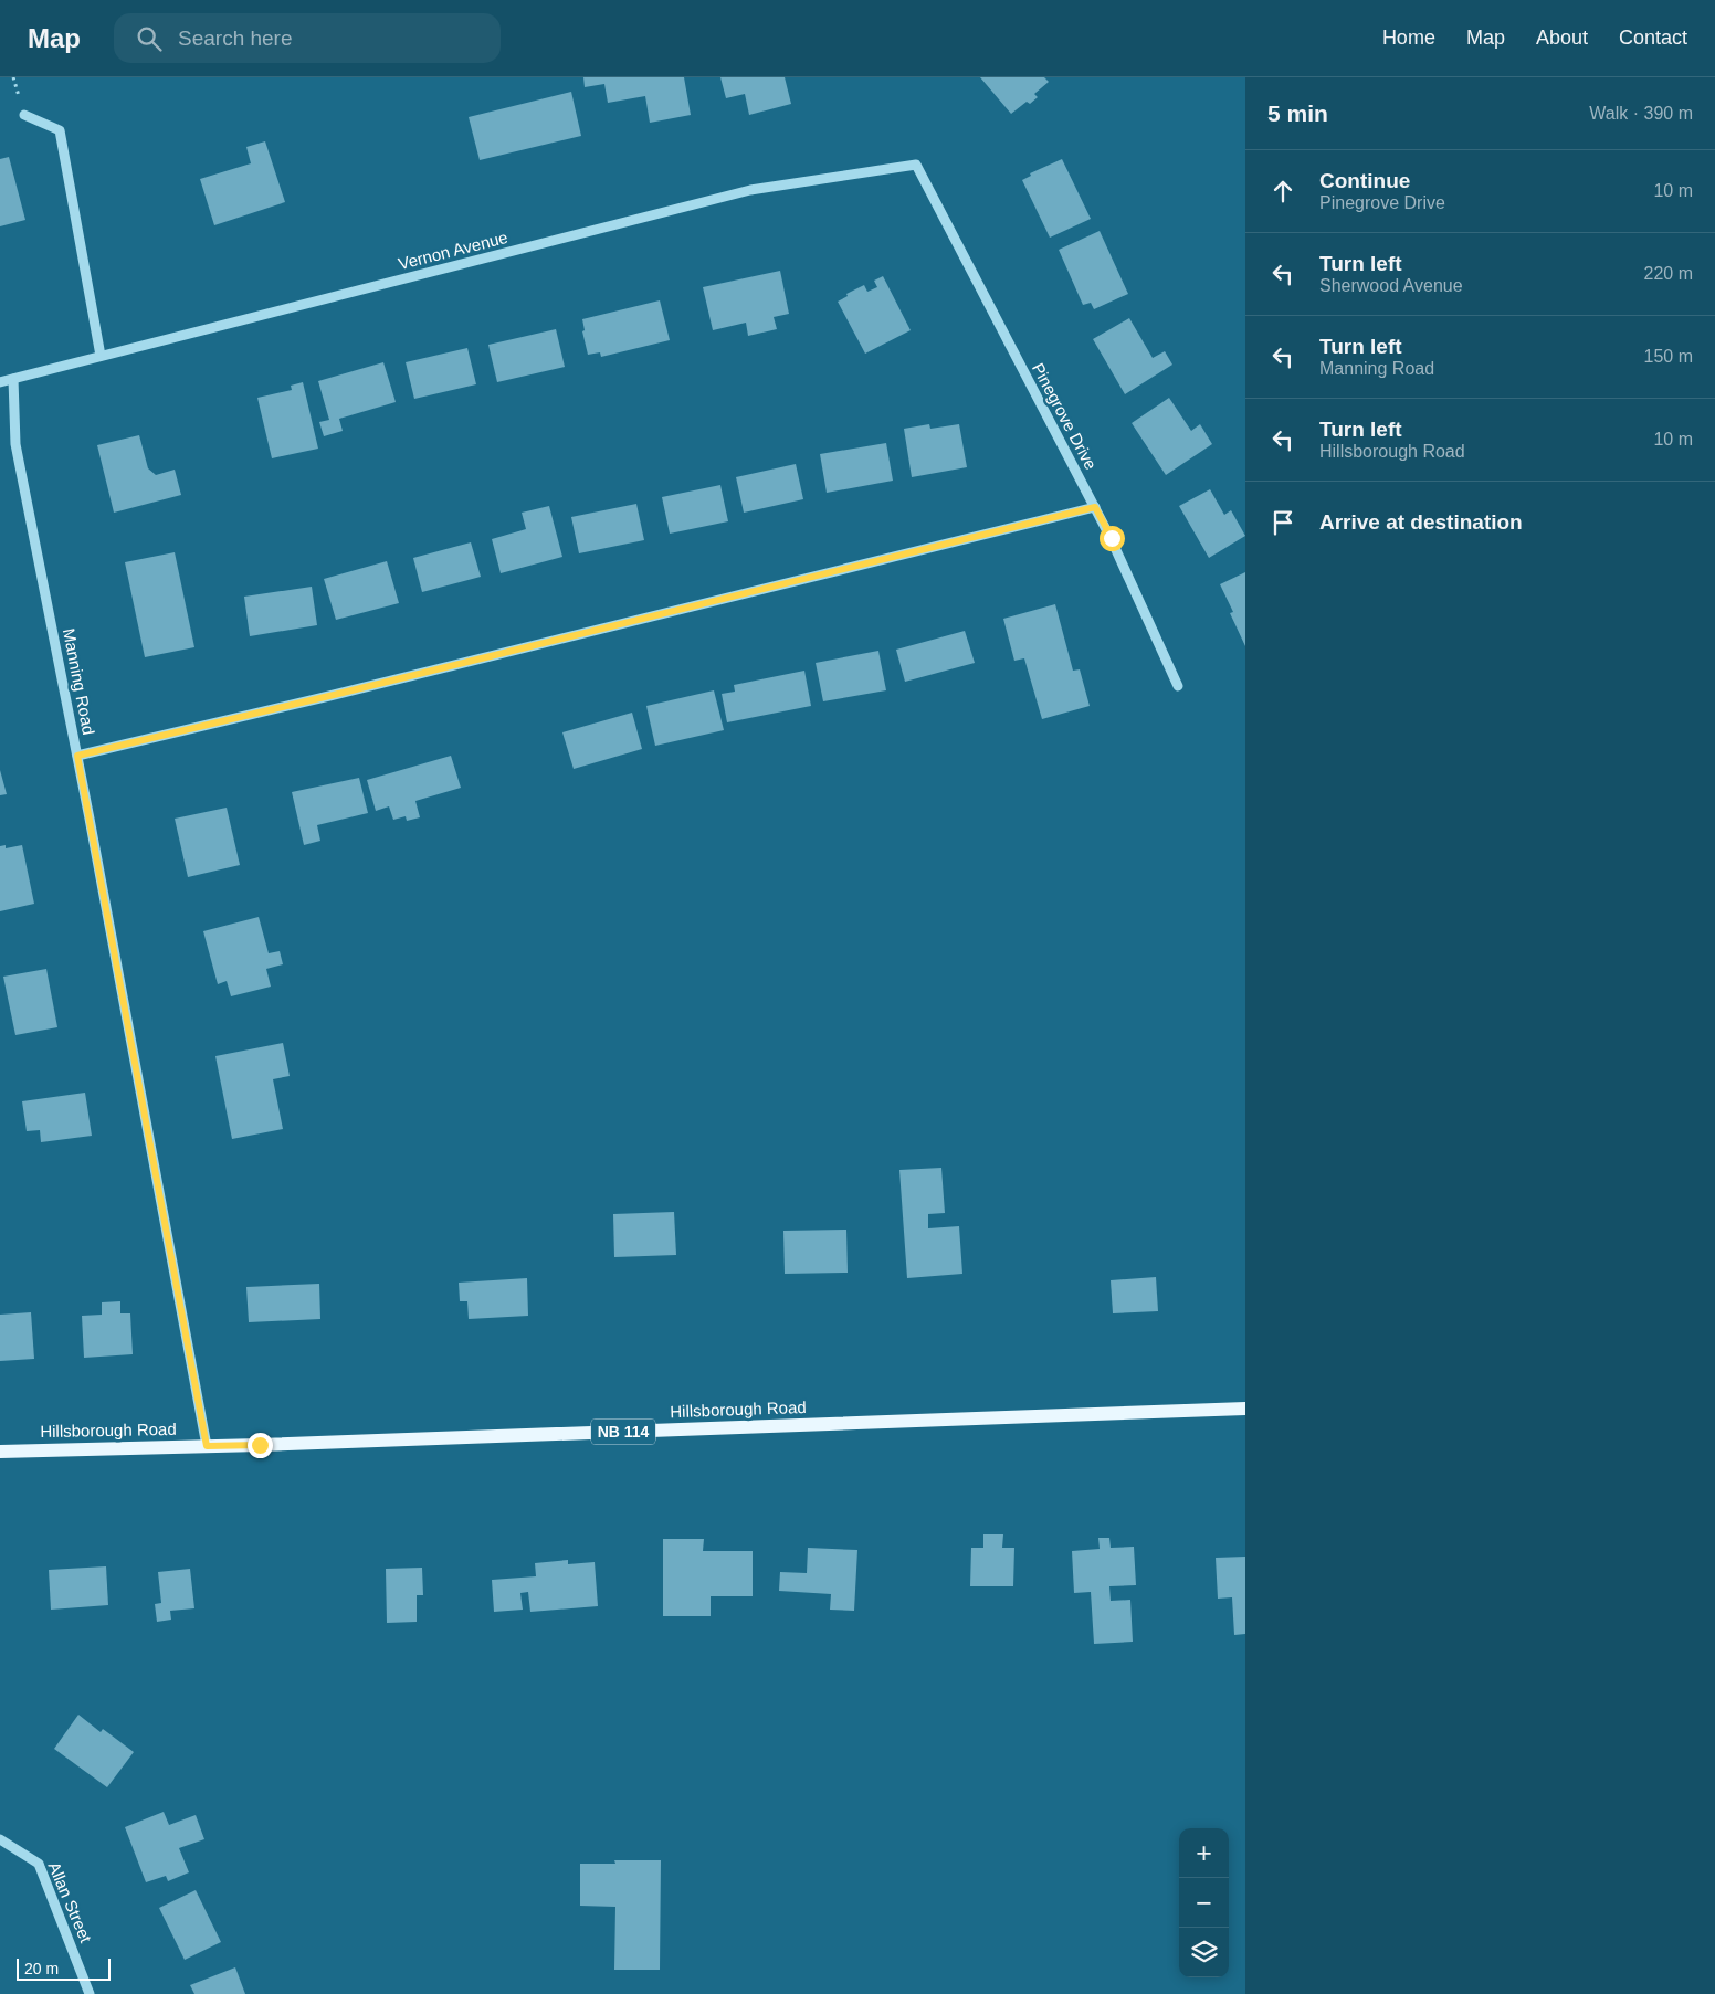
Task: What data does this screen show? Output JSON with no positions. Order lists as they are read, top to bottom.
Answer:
{
  "streets": {
    "main road": ["Hillsborough Road", "NB 114"],
    "street": [
      "Vernon Avenue",
      "Pinegrove Drive",
      "Manning Road",
      "Allan Street"
    ]
  },
  "crossings": [
    ["Vernon Avenue", "Pinegrove Drive"],
    ["Vernon Avenue", "Manning Road"],
    ["Manning Road", "Hillsborough Road"]
  ],
  "scale_bar": "20 m",
  "page": {
    "header": "Map",
    "search": "Search here",
    "nav": [
      "Home",
      "Map",
      "About",
      "Contact"
    ],
    "heading": ["5 min", "Walk · 390 m"],
    "list": [
      ["Continue", "Pinegrove Drive", "10 m"],
      ["Turn left", "Sherwood Avenue", "220 m"],
      ["Turn left", "Manning Road", "150 m"],
      ["Turn left", "Hillsborough Road", "10 m"],
      "Arrive at destination"
    ],
    "map_buttons": ["+", "−"],
    "scale": "20 m"
  }
}
